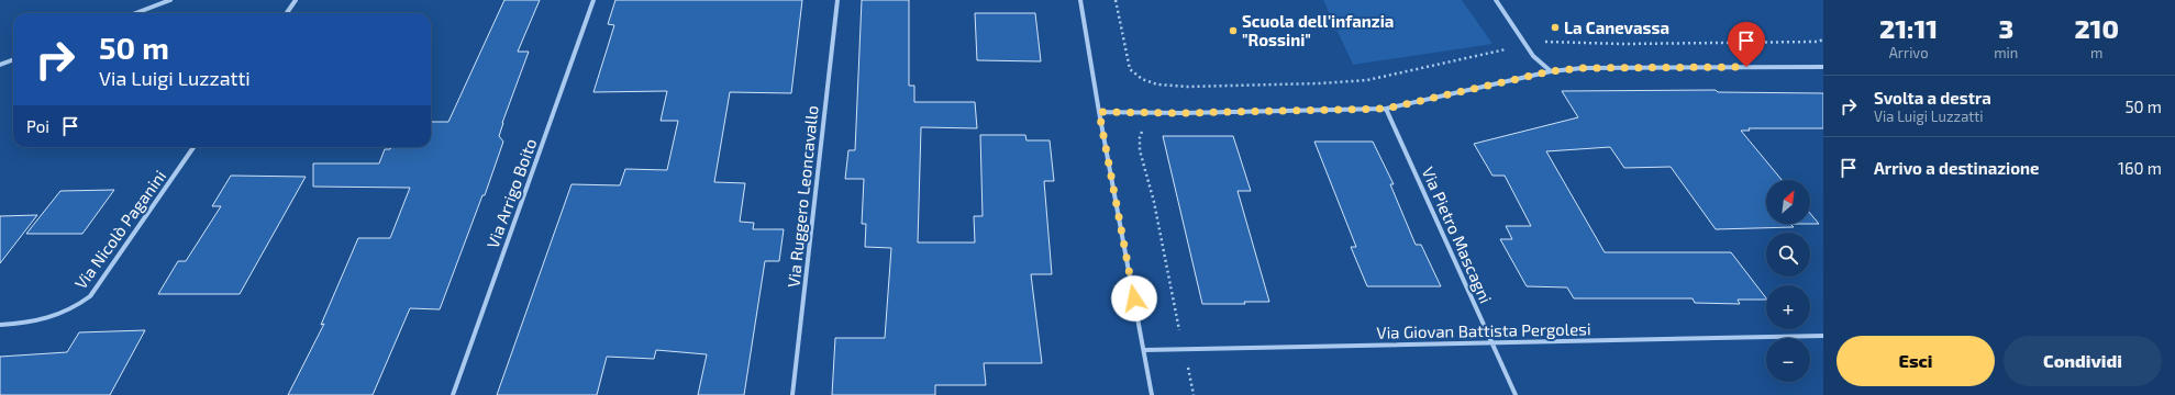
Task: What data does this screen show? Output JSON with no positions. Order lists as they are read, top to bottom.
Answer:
{
  "streets": {
    "street": [
      "Via Arrigo Boito",
      "Via Ruggero Leoncavallo",
      "Via Nicolò Paganini",
      "Via Pietro Mascagni",
      "Via Giovan Battista Pergolesi"
    ]
  },
  "crossings": [
    ["Via Pietro Mascagni", "Via Giovan Battista Pergolesi"]
  ],
  "places": ["La Canevassa", "Scuola dell'infanzia \"Rossini\""],
  "north": "top right",
  "page": {
    "eta": [
      "21:11",
      "Arrivo",
      "3",
      "min",
      "210",
      "m"
    ],
    "turn": ["50 m", "Via Luigi Luzzatti"],
    "list": [
      {
        "name": "Svolta a destra",
        "note": "Via Luigi Luzzatti",
        "value": "50 m"
      },
      {
        "name": "Arrivo a destinazione",
        "value": "160 m"
      }
    ],
    "then": "Poi",
    "map_buttons": ["+", "−"],
    "buttons": ["Esci", "Condividi"]
  }
}
